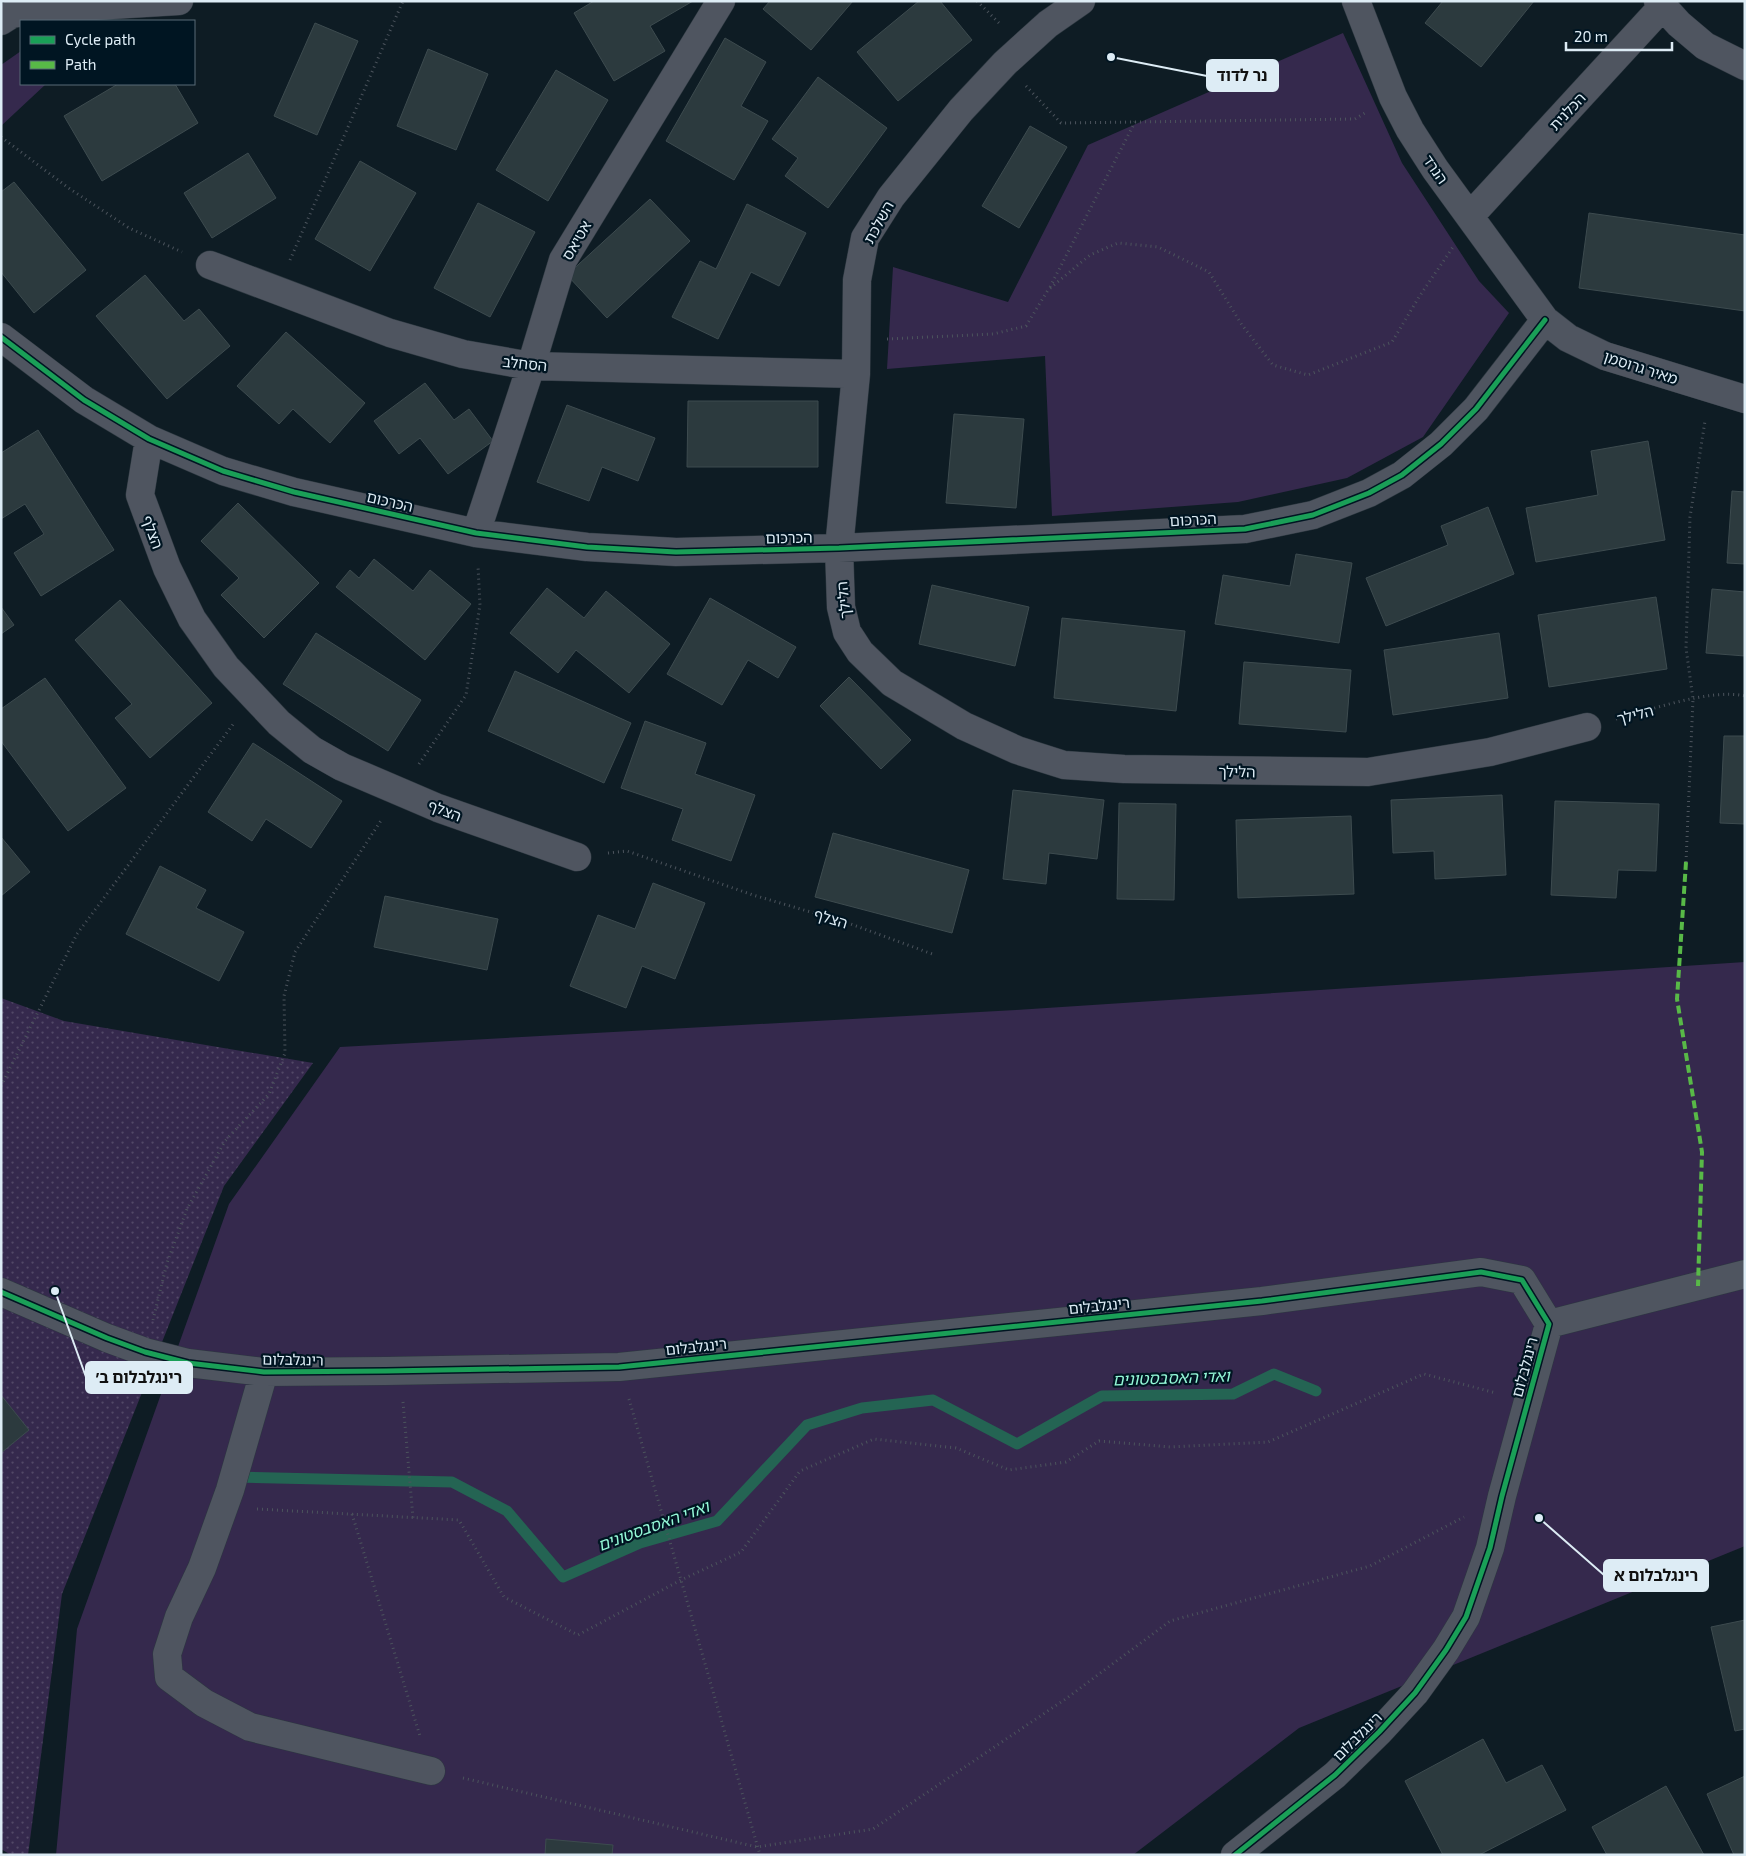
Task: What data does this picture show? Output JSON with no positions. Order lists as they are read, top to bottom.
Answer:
{
  "streets": {
    "street": [
      "הכלנית",
      "הנרד",
      "השלכת",
      "אטיאס",
      "הסחלב",
      "מאיר גרוסמן",
      "הכרכום",
      "הצלף",
      "הלילך",
      "רינגלבלום"
    ]
  },
  "crossings": [
    ["הכלנית", "הנרד"],
    ["הנרד", "מאיר גרוסמן"],
    ["הנרד", "הכרכום"],
    ["השלכת", "הסחלב"],
    ["השלכת", "הכרכום"],
    ["השלכת", "הלילך"],
    ["אטיאס", "הסחלב"],
    ["אטיאס", "הכרכום"],
    ["מאיר גרוסמן", "הכרכום"],
    ["הכרכום", "הצלף"],
    ["הכרכום", "הלילך"]
  ],
  "water": ["ואדי האסבסטונים"],
  "places": ["נר לדוד", "רינגלבלום ב׳", "רינגלבלום א"],
  "legend": ["Cycle path", "Path"],
  "scale_bar": "20 m"
}
